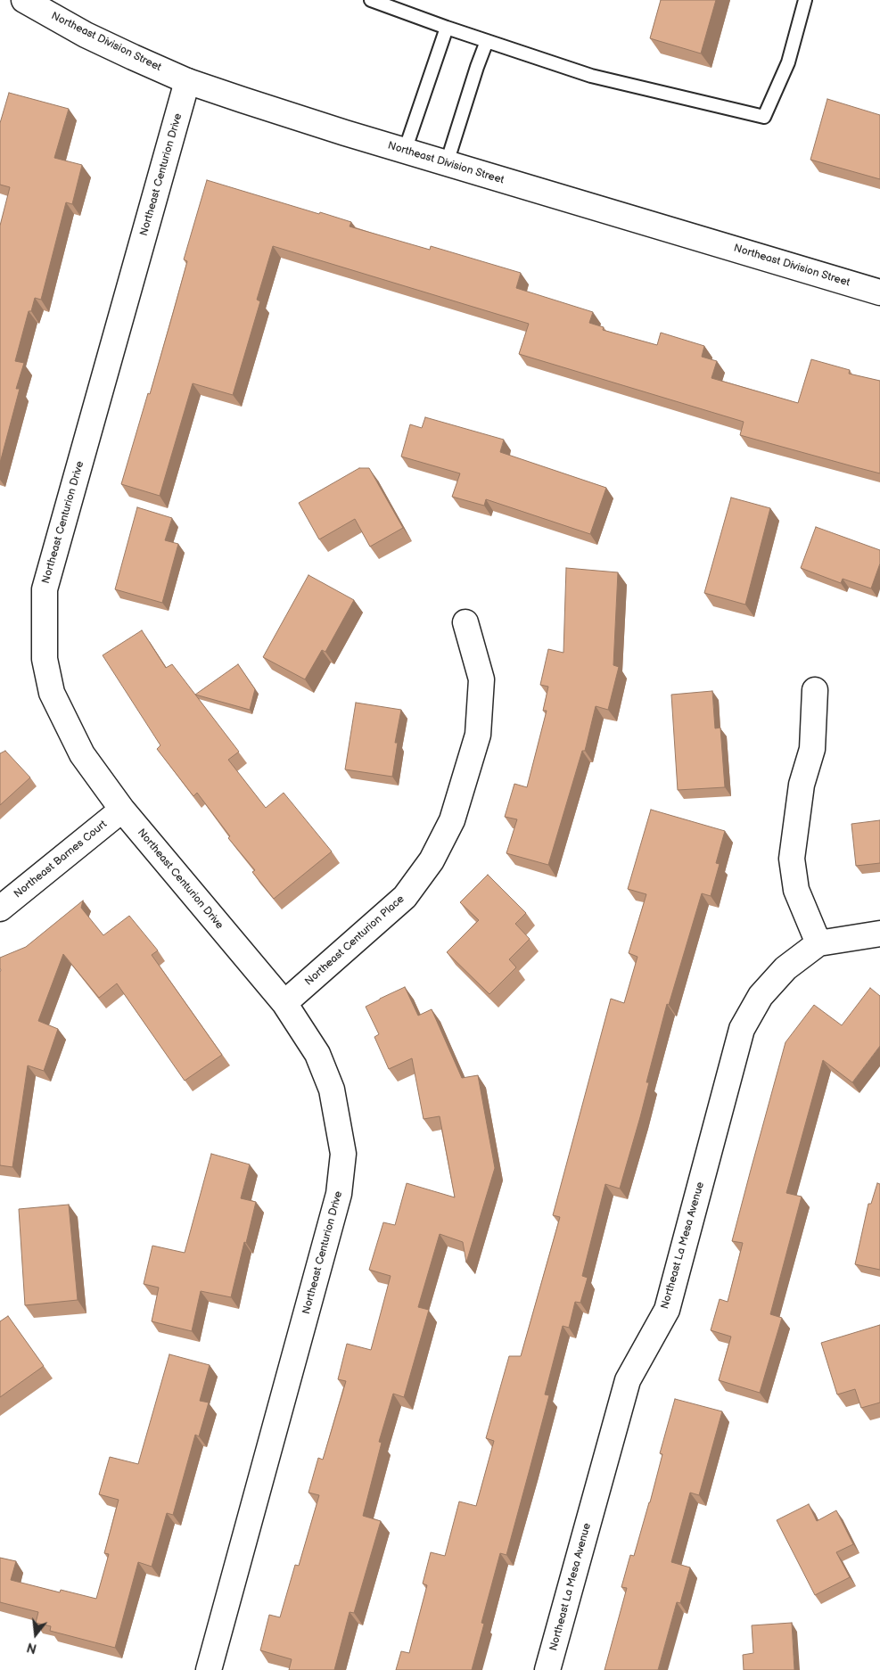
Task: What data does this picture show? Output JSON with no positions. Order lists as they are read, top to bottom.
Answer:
{
  "streets": {
    "street": [
      "Northeast Division Street",
      "Northeast Centurion Drive",
      "Northeast Barnes Court",
      "Northeast Centurion Place",
      "Northeast La Mesa Avenue"
    ]
  },
  "crossings": [
    ["Northeast Division Street", "Northeast Centurion Drive"],
    ["Northeast Centurion Drive", "Northeast Barnes Court"],
    ["Northeast Centurion Drive", "Northeast Centurion Place"]
  ],
  "north": "bottom"
}
